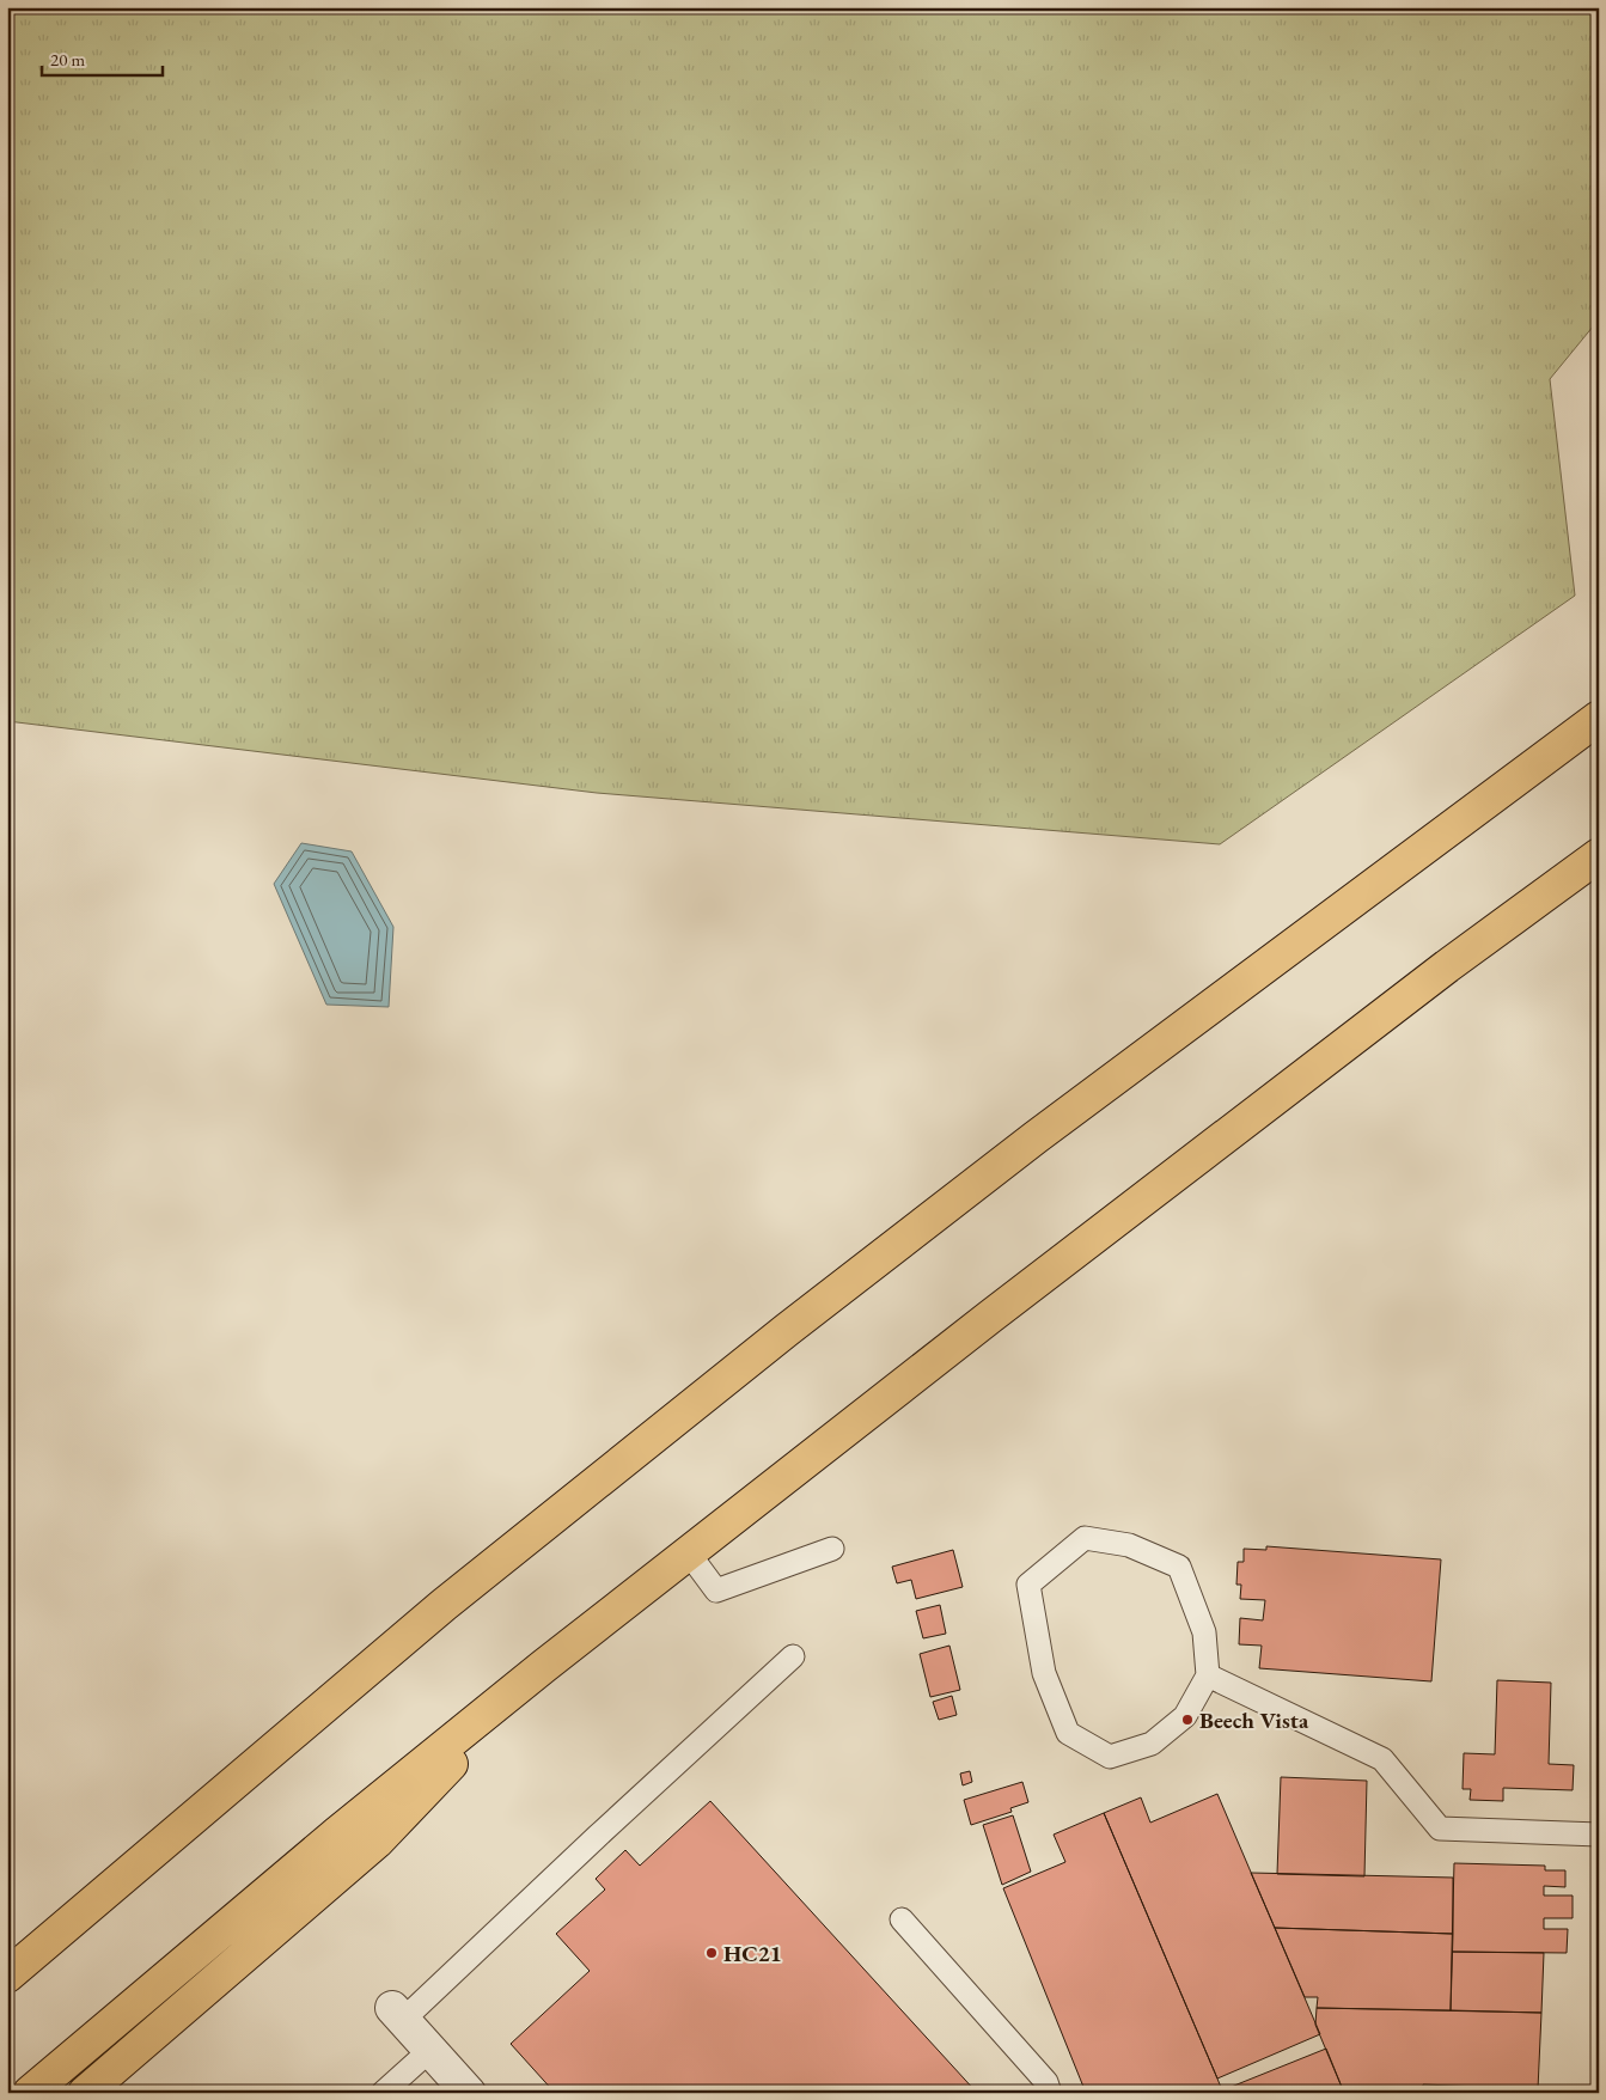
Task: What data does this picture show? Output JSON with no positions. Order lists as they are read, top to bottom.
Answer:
{
  "places": ["Beech Vista", "HC21"],
  "scale_bar": "20 m"
}
